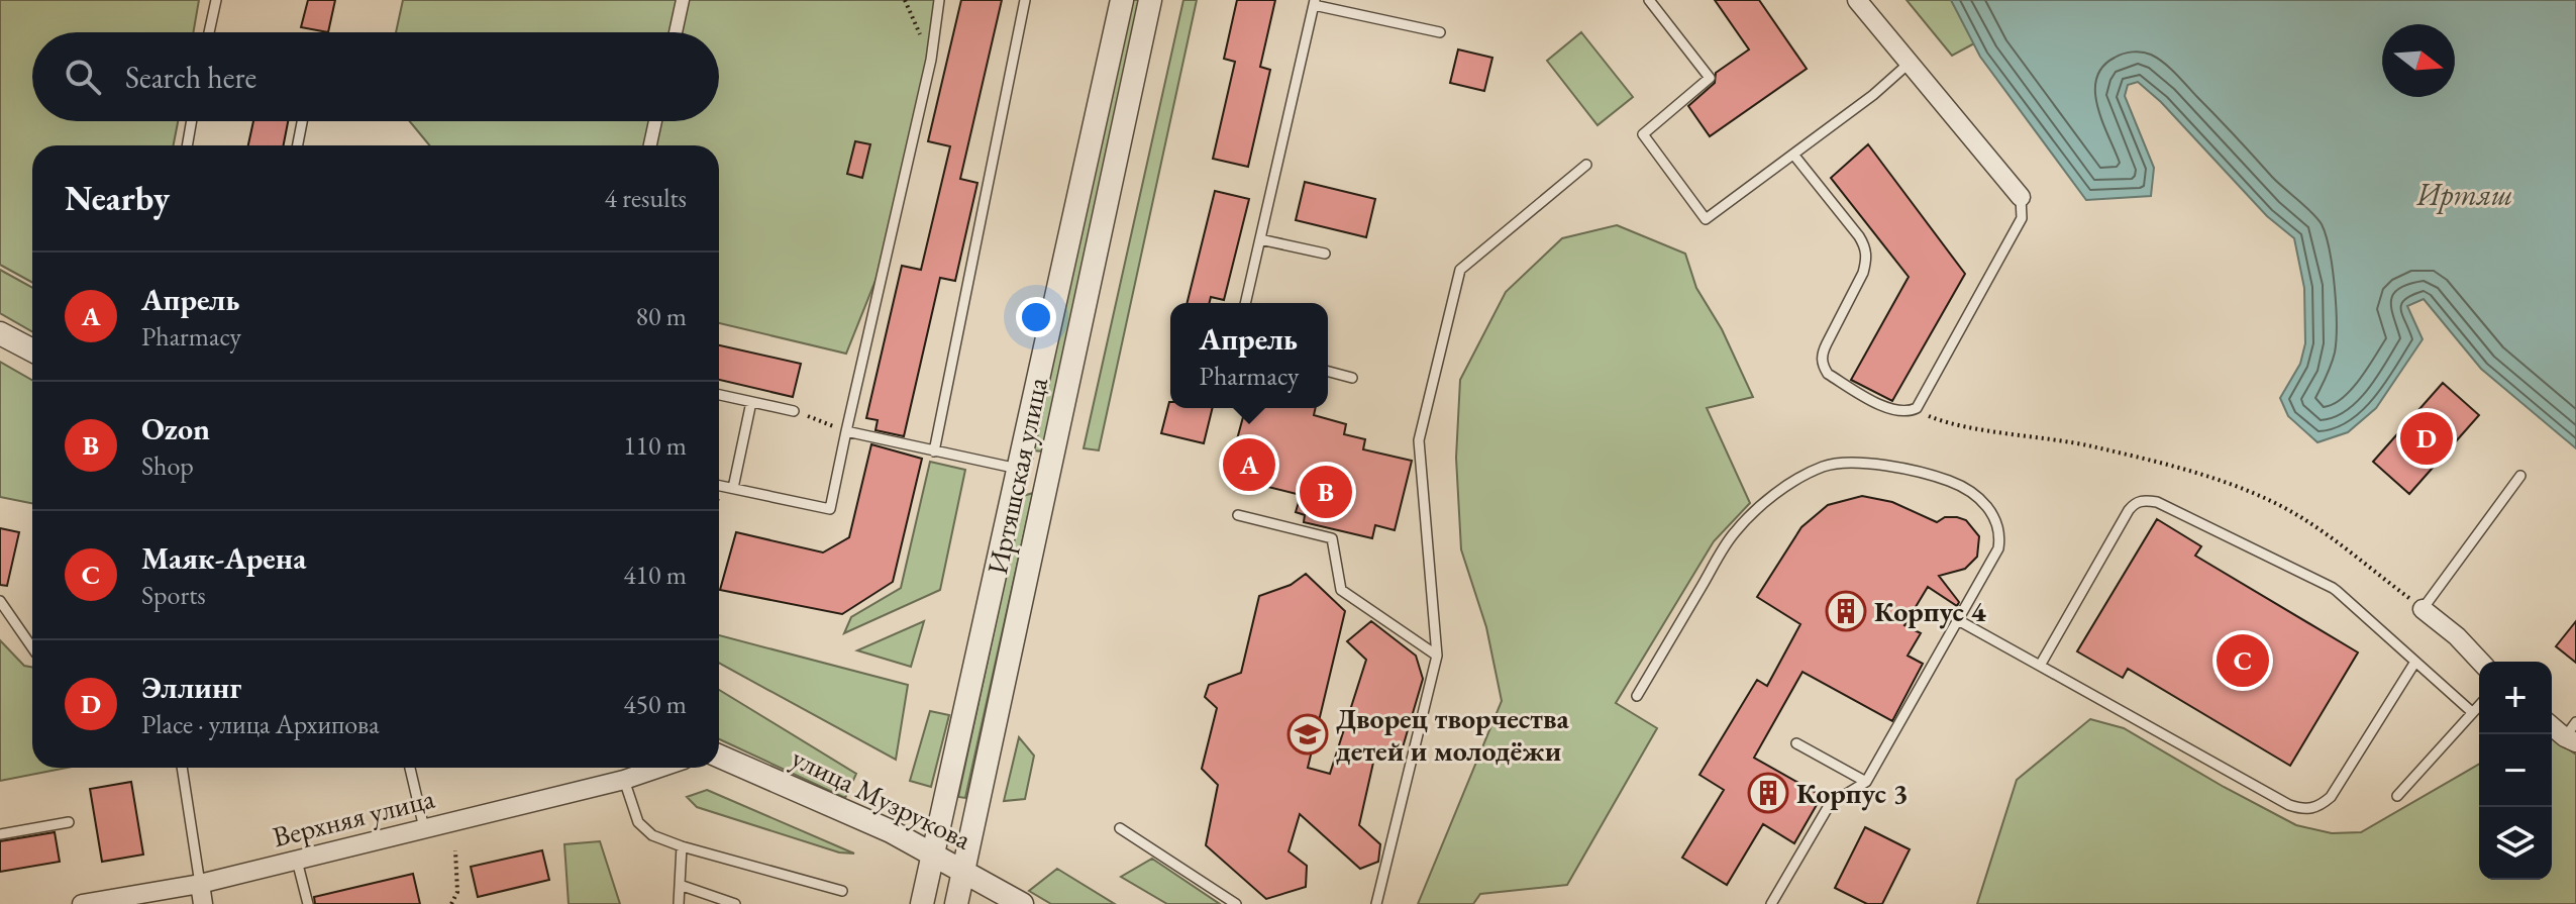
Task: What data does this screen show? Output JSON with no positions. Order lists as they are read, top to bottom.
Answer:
{
  "streets": {
    "street": ["Иртяшская улица", "улица Музрукова", "Верхняя улица"]
  },
  "crossings": [
    ["Иртяшская улица", "улица Музрукова"]
  ],
  "water": ["Иртяш"],
  "places": {
    "building": ["Корпус 4", "Корпус 3"],
    "school or university": ["Дворец творчества детей и молодёжи"]
  },
  "north": "right",
  "page": {
    "search": "Search here",
    "heading": ["Nearby", "4 results"],
    "list": [
      {
        "mark": "A",
        "name": "Апрель",
        "note": "Pharmacy",
        "value": "80 m"
      },
      {
        "mark": "B",
        "name": "Ozon",
        "note": "Shop",
        "value": "110 m"
      },
      {
        "mark": "C",
        "name": "Маяк-Арена",
        "note": "Sports",
        "value": "410 m"
      },
      {
        "mark": "D",
        "name": "Эллинг",
        "note": "Place · улица Архипова",
        "value": "450 m"
      }
    ],
    "popup": ["Апрель", "Pharmacy"],
    "pins": [
      "D",
      "A",
      "B",
      "C"
    ],
    "map_buttons": ["+", "−"]
  }
}
